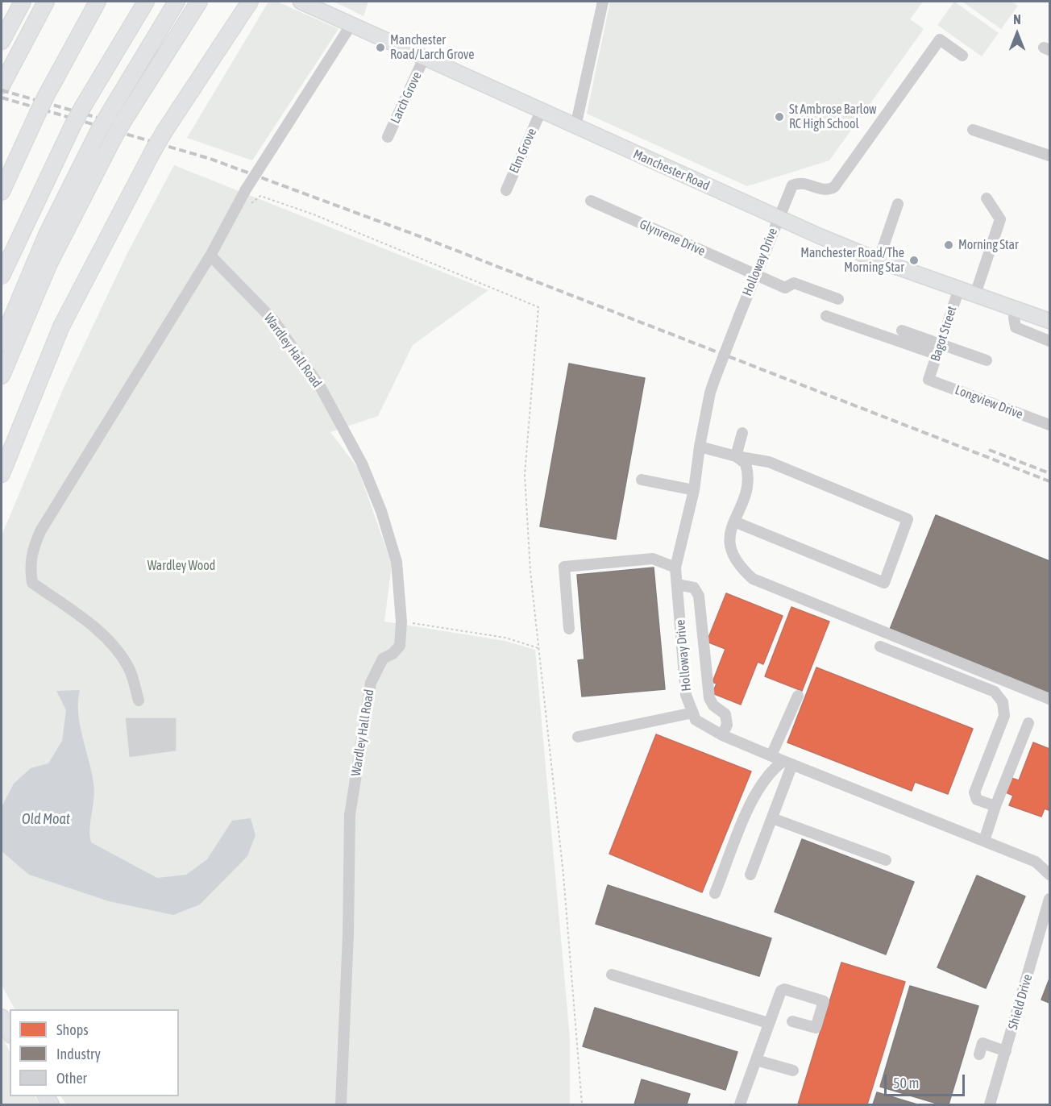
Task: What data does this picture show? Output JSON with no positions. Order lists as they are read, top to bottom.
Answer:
{
  "streets": {
    "main road": ["Manchester Road"],
    "street": [
      "Larch Grove",
      "Elm Grove",
      "Glynrene Drive",
      "Holloway Drive",
      "Bagot Street",
      "Wardley Hall Road",
      "Longview Drive",
      "Shield Drive"
    ]
  },
  "crossings": [
    ["Larch Grove", "Manchester Road"],
    ["Elm Grove", "Manchester Road"],
    ["Manchester Road", "Holloway Drive"],
    ["Manchester Road", "Bagot Street"],
    ["Glynrene Drive", "Holloway Drive"],
    ["Bagot Street", "Longview Drive"]
  ],
  "water": ["Old Moat"],
  "parks": ["Wardley Wood"],
  "places": [
    "Manchester Road/Larch Grove",
    "St Ambrose Barlow RC High School",
    "Morning Star",
    "Manchester Road/The Morning Star"
  ],
  "legend": ["Shops", "Industry", "Other"],
  "scale_bar": "50 m",
  "north": "top"
}
